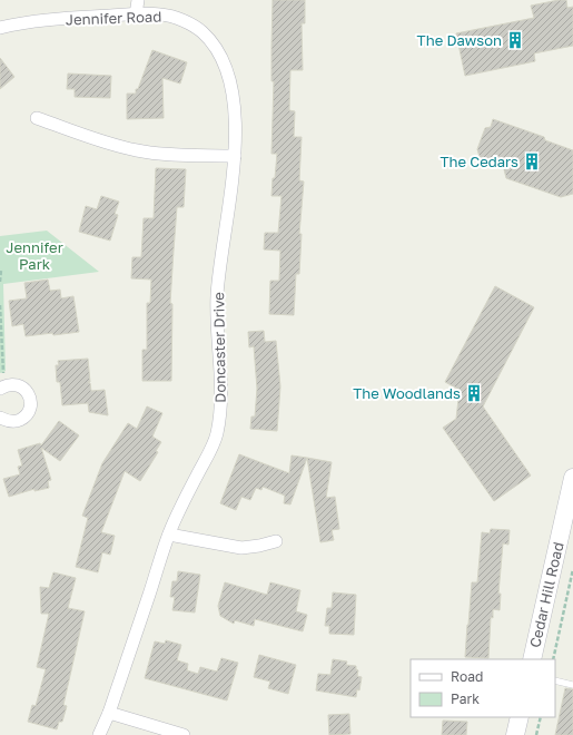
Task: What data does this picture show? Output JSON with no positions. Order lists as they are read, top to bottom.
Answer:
{
  "streets": {
    "street": ["Jennifer Road", "Doncaster Drive", "Cedar Hill Road"]
  },
  "crossings": [
    ["Jennifer Road", "Doncaster Drive"]
  ],
  "parks": ["Jennifer Park"],
  "places": {
    "building": ["The Dawson", "The Cedars", "The Woodlands"]
  },
  "legend": ["Road", "Park"]
}
